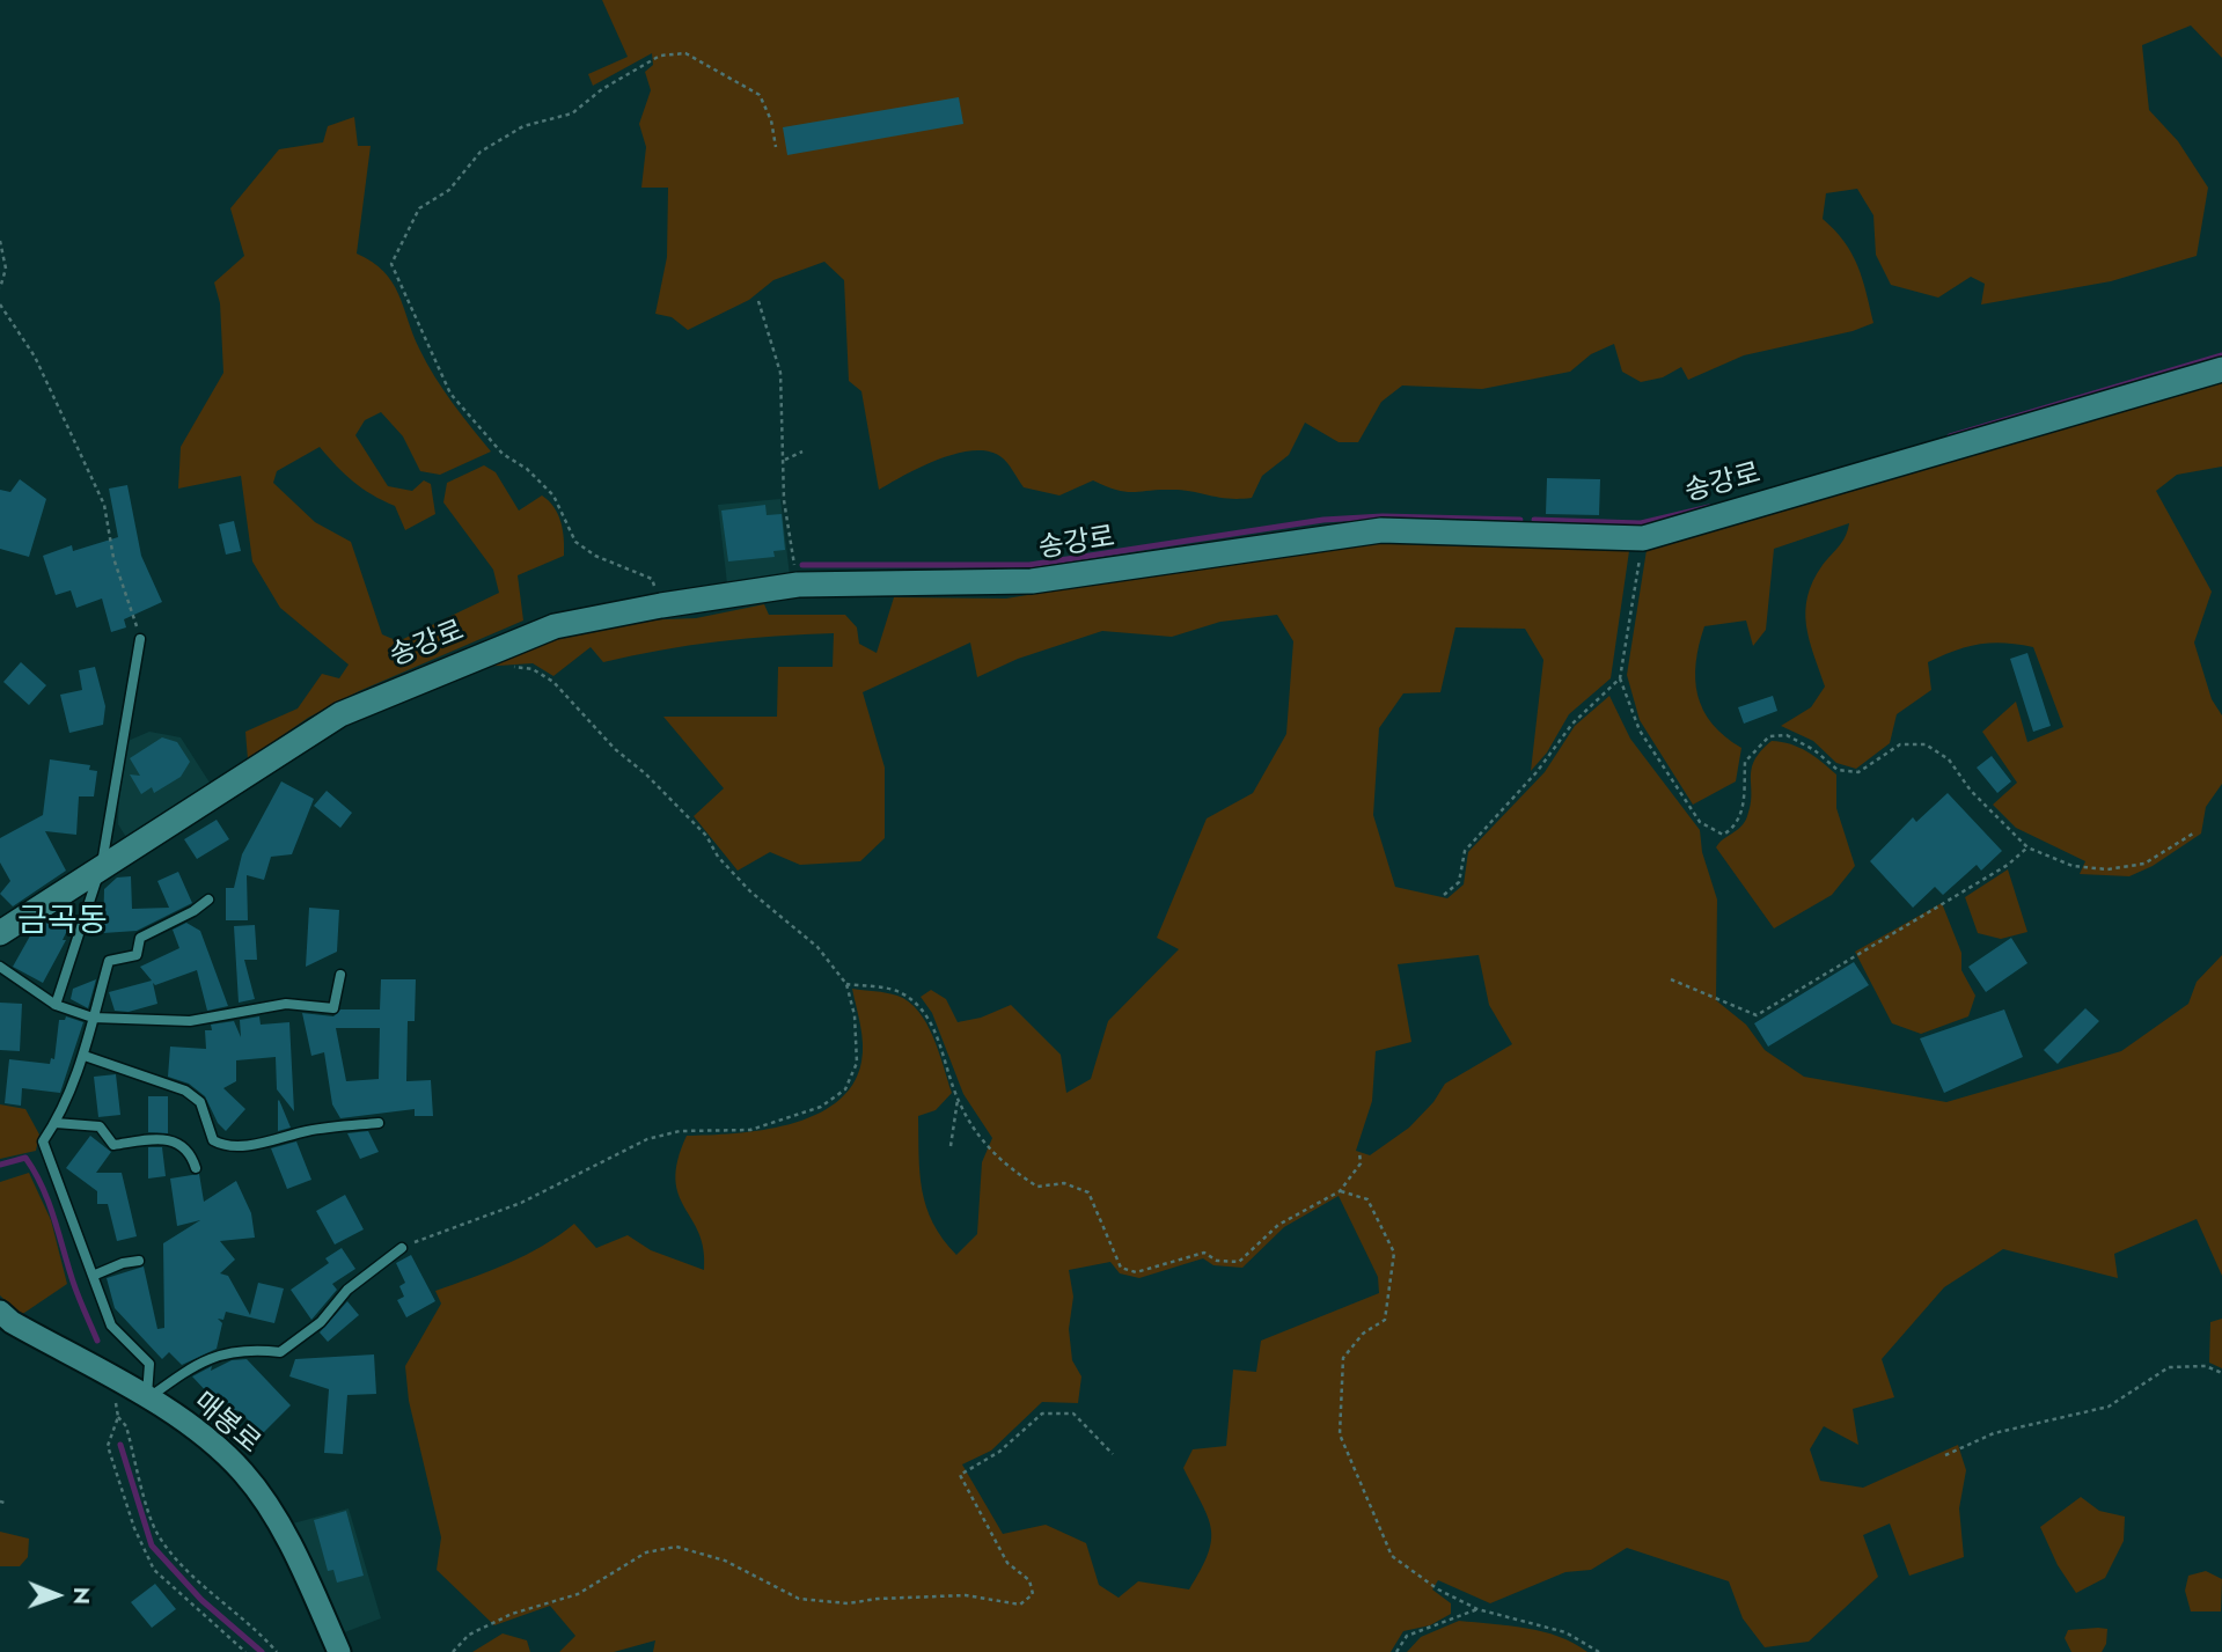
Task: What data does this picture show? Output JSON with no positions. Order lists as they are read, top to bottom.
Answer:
{
  "streets": {
    "main road": ["송강로"],
    "street": ["매봉로"]
  },
  "districts": ["금곡동"],
  "north": "right"
}
